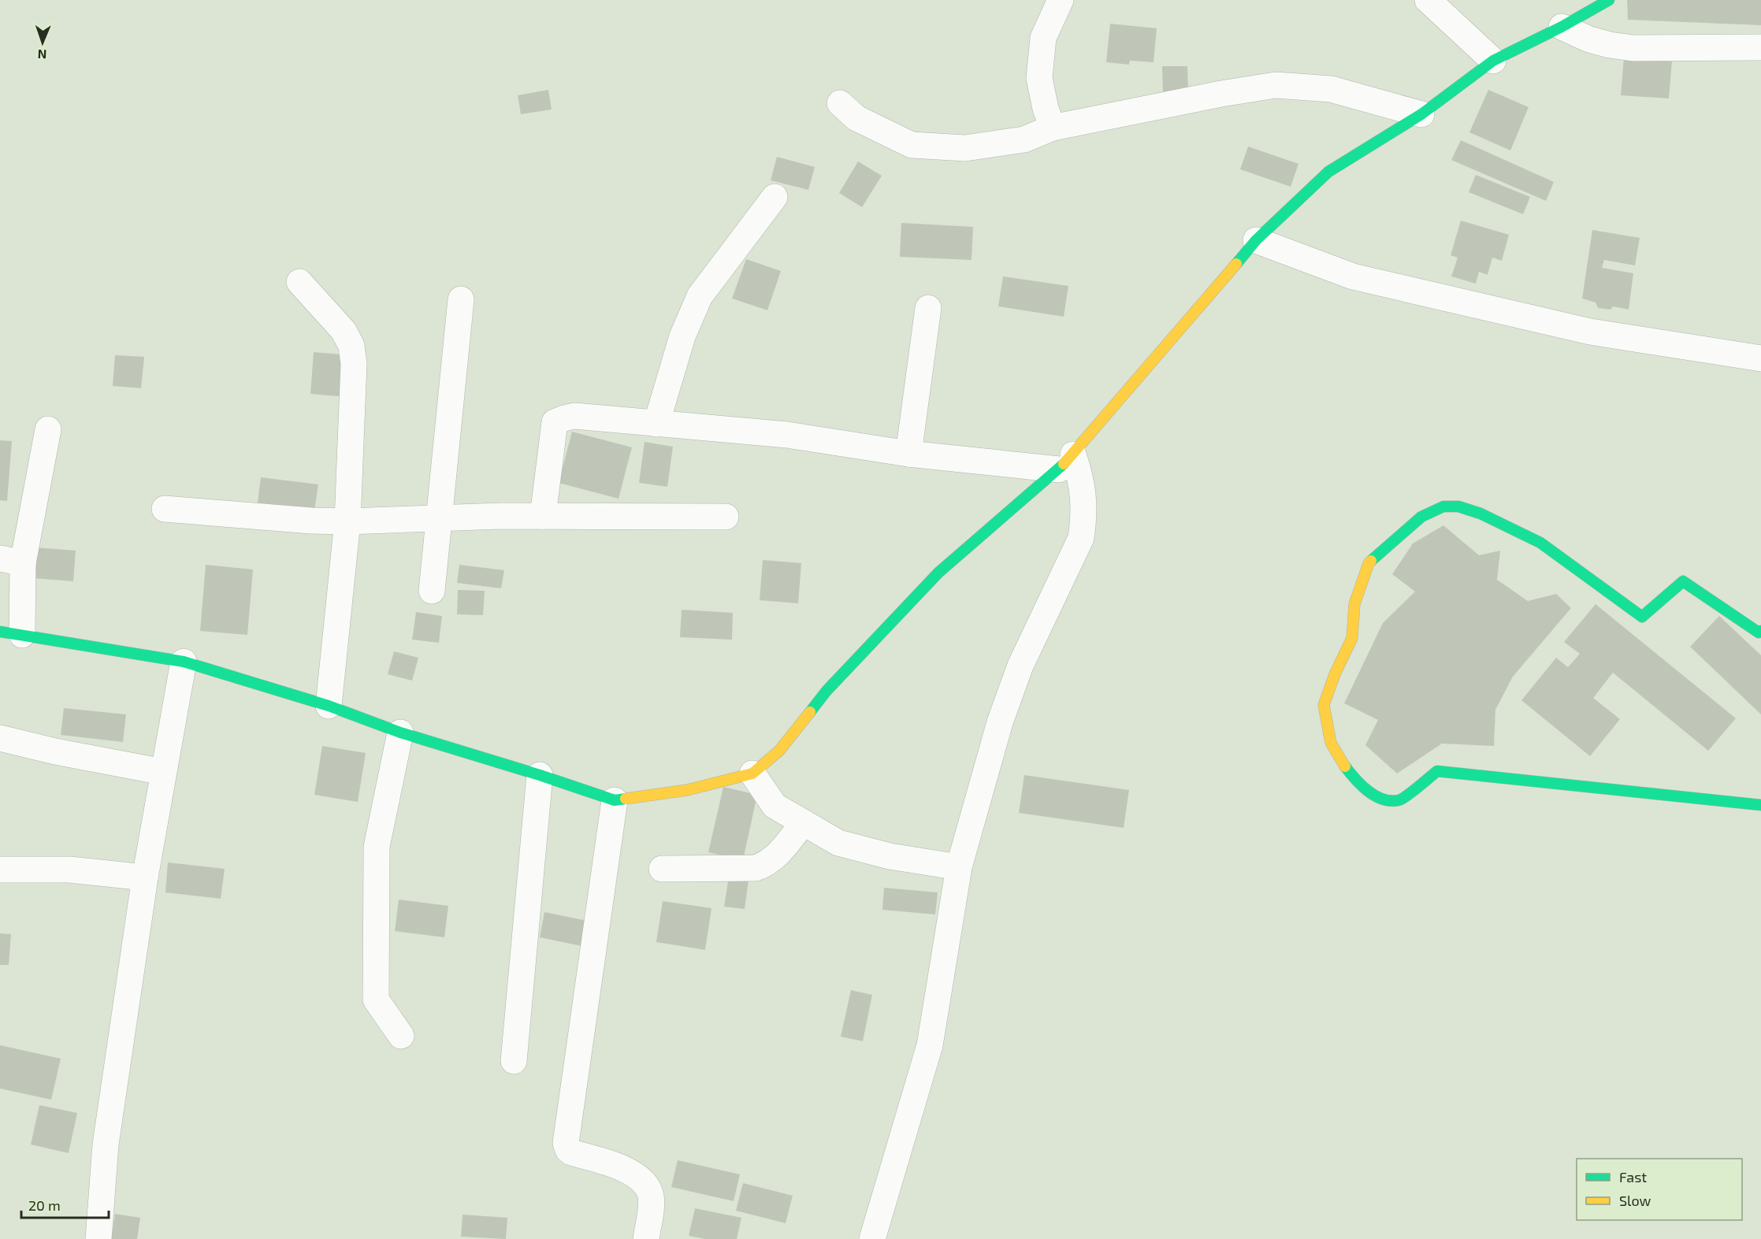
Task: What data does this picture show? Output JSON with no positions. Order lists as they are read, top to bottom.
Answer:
{
  "legend": ["Fast", "Slow"],
  "scale_bar": "20 m",
  "north": "bottom"
}
